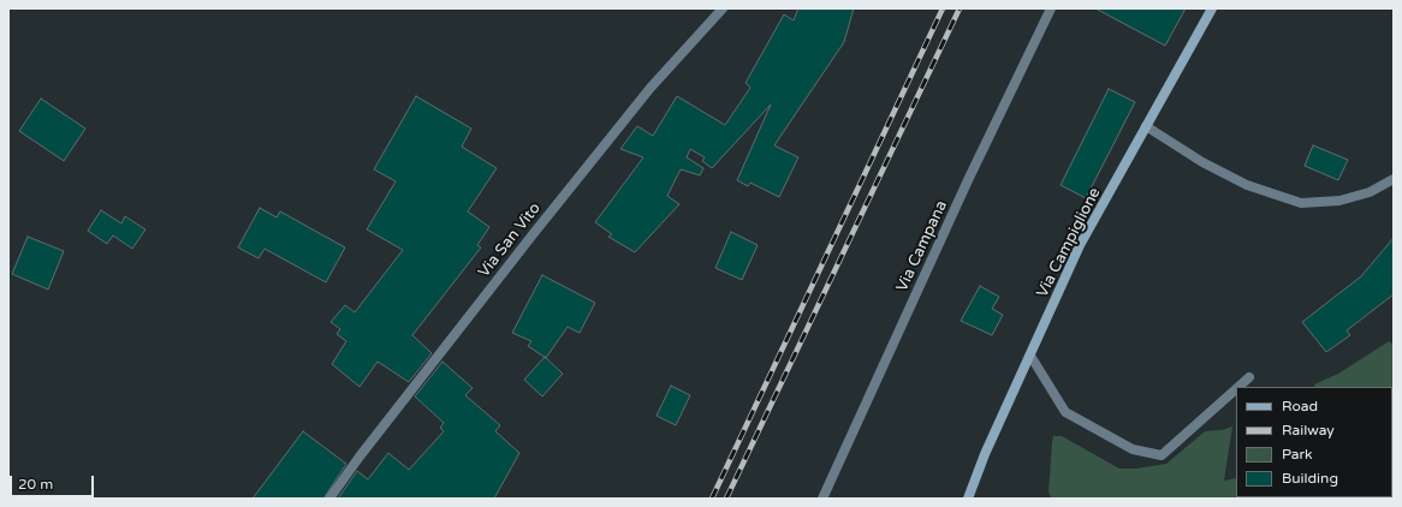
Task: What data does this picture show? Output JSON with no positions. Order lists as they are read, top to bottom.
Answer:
{
  "streets": {
    "main road": ["Via Campiglione"],
    "street": ["Via San Vito", "Via Campana"]
  },
  "legend": [
    "Road",
    "Railway",
    "Park",
    "Building"
  ],
  "scale_bar": "20 m"
}
